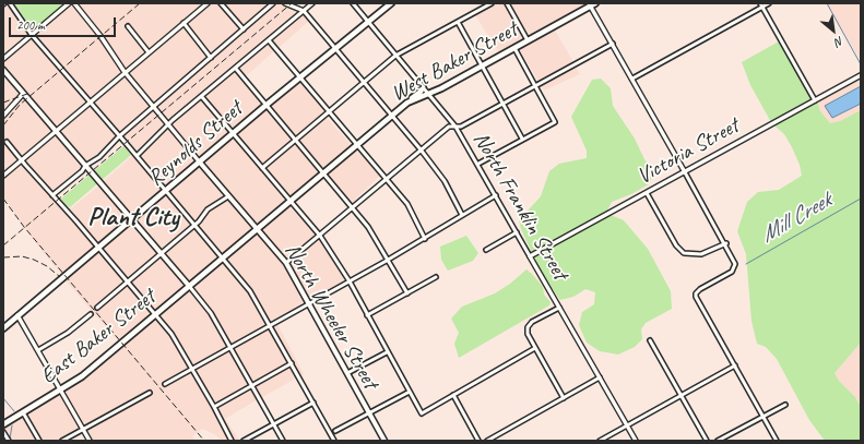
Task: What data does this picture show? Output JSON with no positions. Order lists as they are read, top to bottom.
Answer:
{
  "streets": {
    "main road": [
      "West Baker Street",
      "Reynolds Street",
      "North Wheeler Street",
      "East Baker Street"
    ],
    "street": ["Victoria Street", "North Franklin Street"]
  },
  "crossings": [
    ["West Baker Street", "North Franklin Street"],
    ["West Baker Street", "North Wheeler Street"],
    ["West Baker Street", "East Baker Street"],
    ["Reynolds Street", "North Franklin Street"],
    ["Reynolds Street", "North Wheeler Street"],
    ["Victoria Street", "North Franklin Street"]
  ],
  "districts": ["Plant City"],
  "water": ["Mill Creek"],
  "scale_bar": "200 m",
  "north": "bottom right"
}
